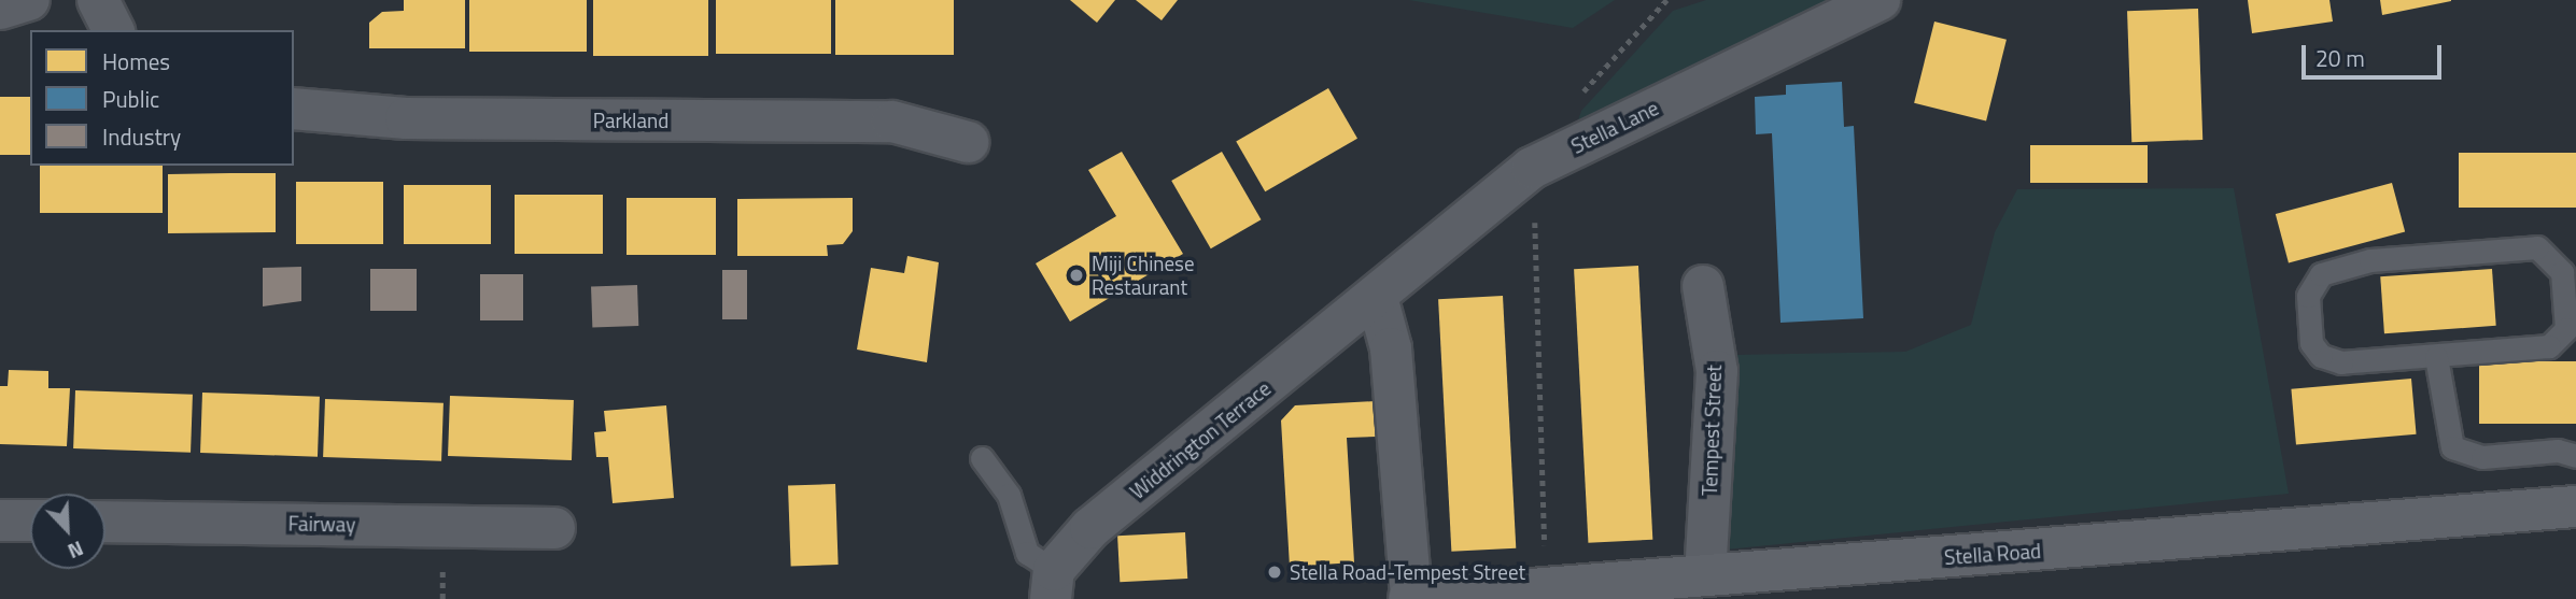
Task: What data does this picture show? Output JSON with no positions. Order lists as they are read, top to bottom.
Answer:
{
  "streets": {
    "main road": ["Stella Road"],
    "street": [
      "Parkland",
      "Stella Lane",
      "Tempest Street",
      "Widdrington Terrace",
      "Fairway"
    ]
  },
  "crossings": [
    ["Stella Lane", "Widdrington Terrace"],
    ["Tempest Street", "Stella Road"]
  ],
  "places": ["Miji Chinese Restaurant", "Stella Road-Tempest Street"],
  "legend": ["Homes", "Public", "Industry"],
  "scale_bar": "20 m",
  "north": "bottom right"
}
